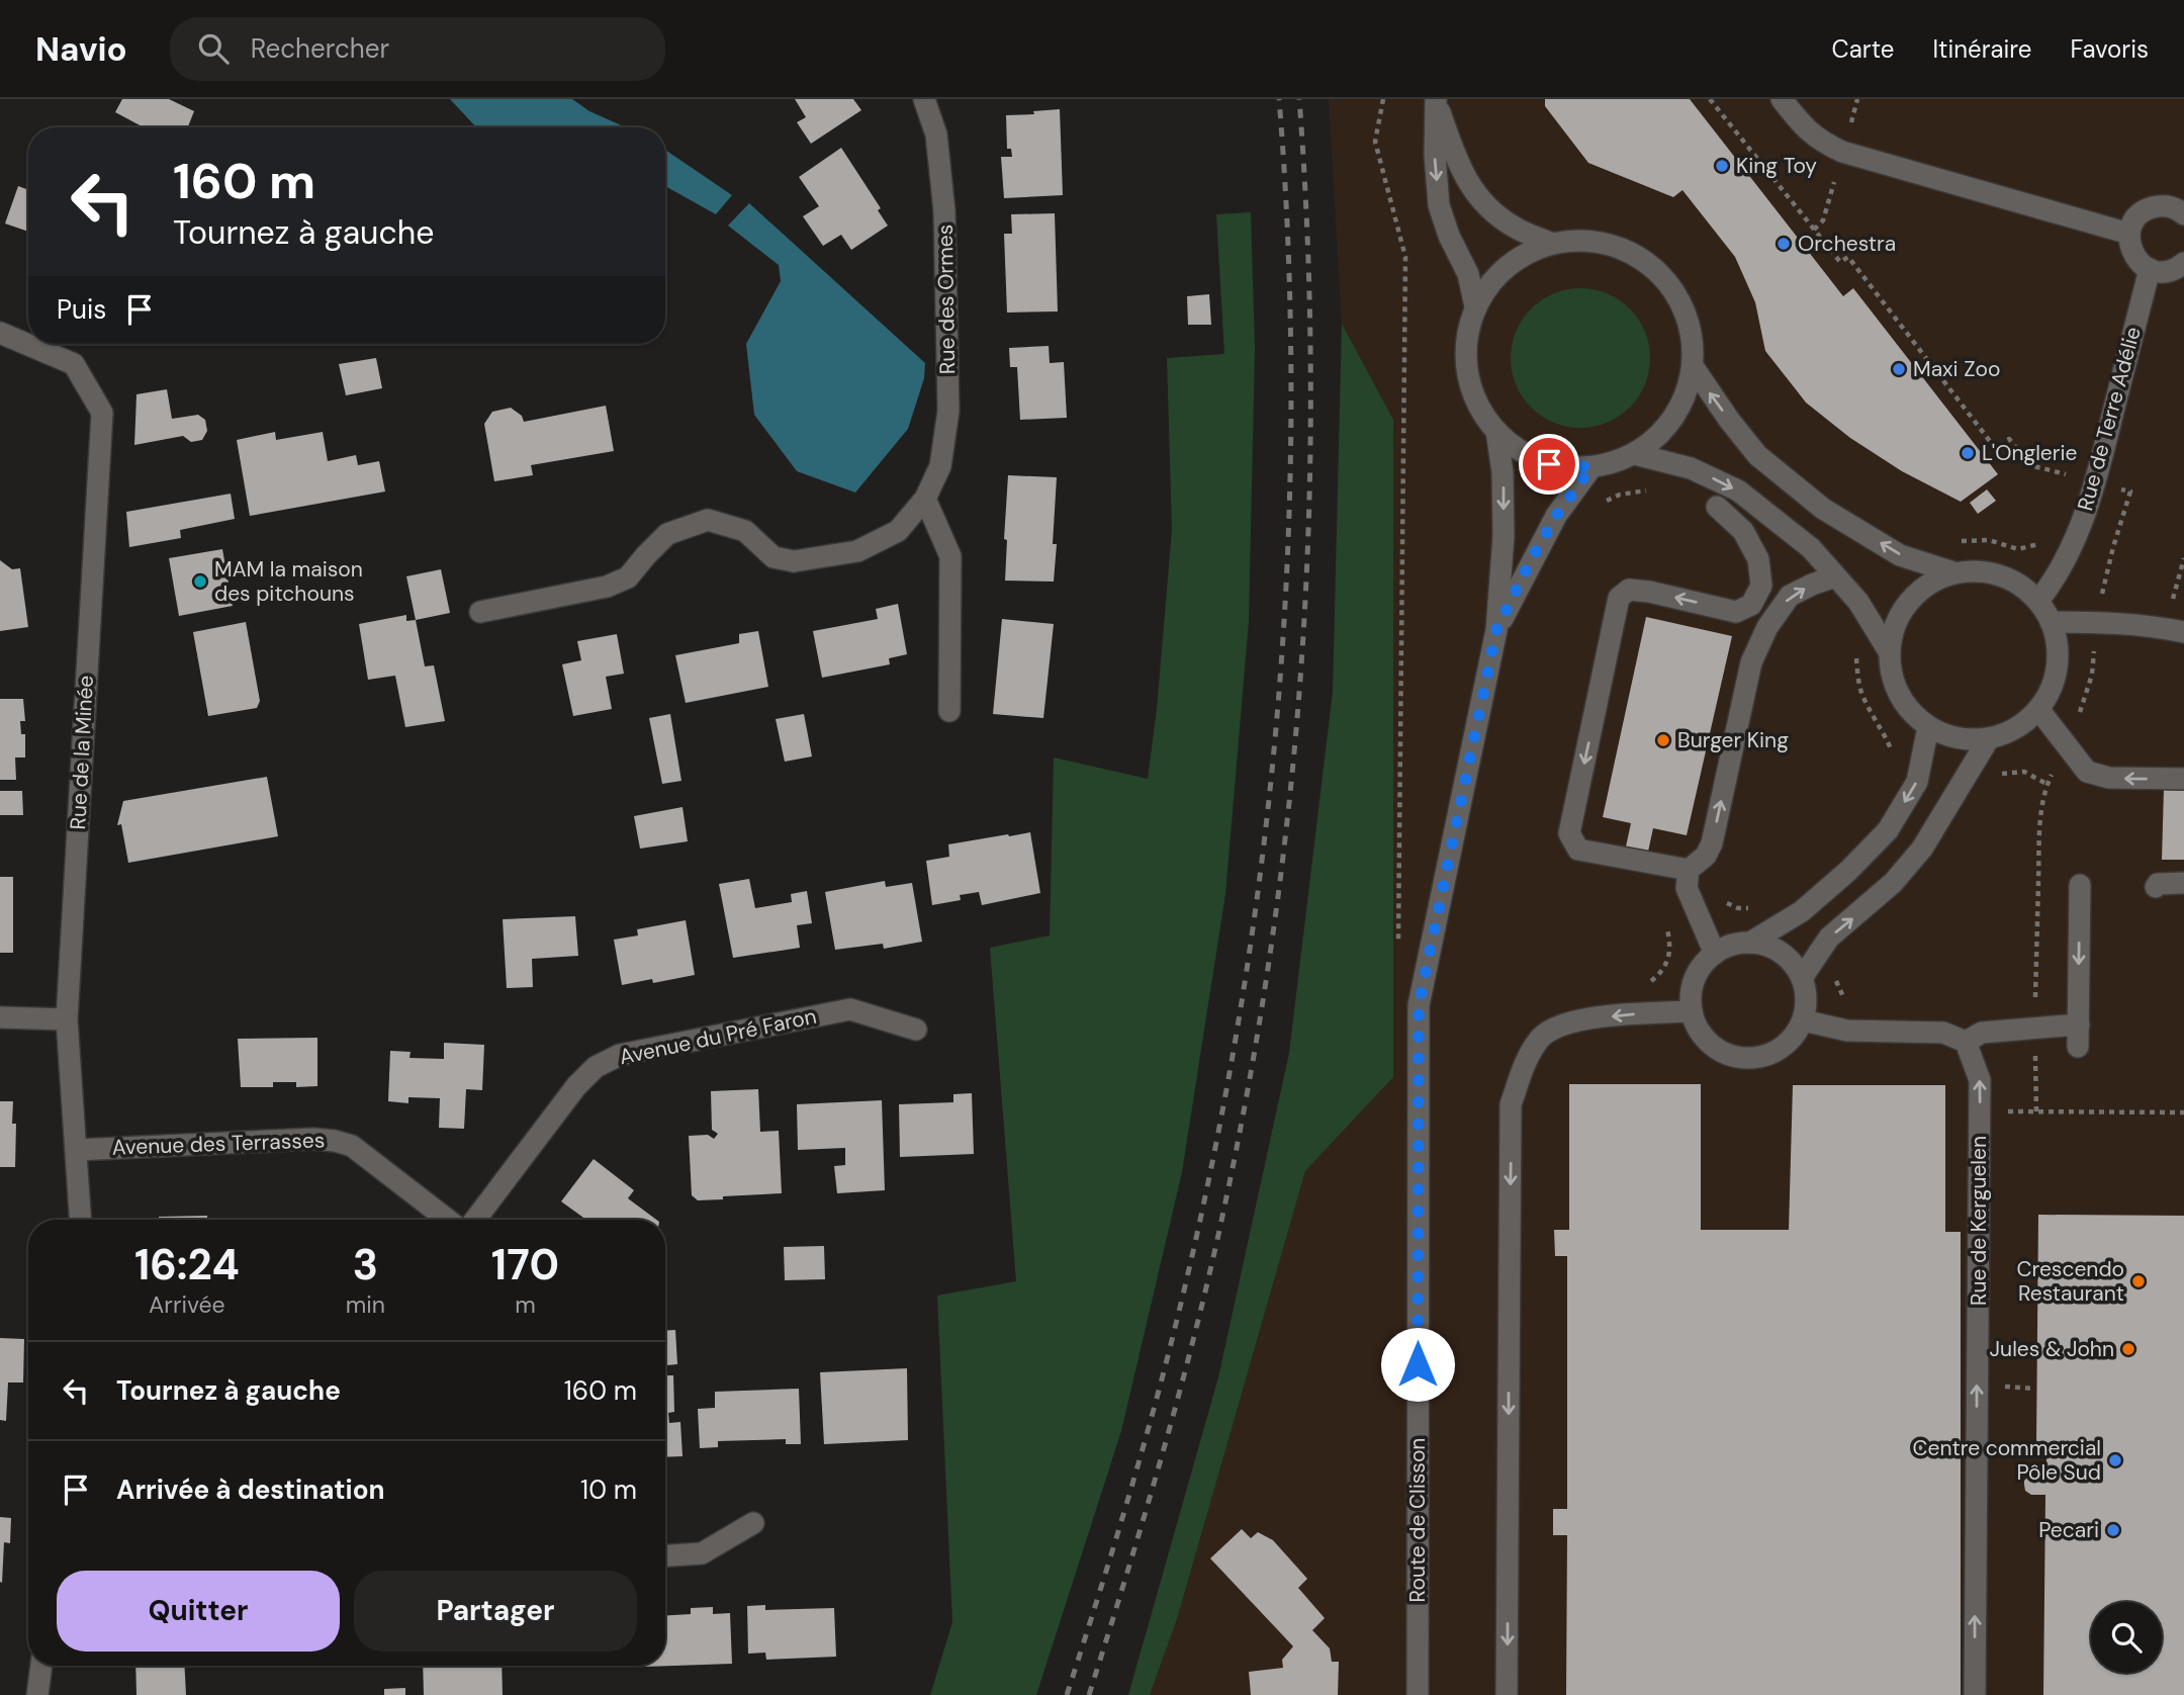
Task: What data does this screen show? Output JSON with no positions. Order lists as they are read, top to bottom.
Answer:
{
  "streets": {
    "street": [
      "Rue des Ormes",
      "Rue de Terre Adélie",
      "Rue de la Minée",
      "Avenue du Pré Faron",
      "Avenue des Terrasses",
      "Rue de Kerguelen",
      "Route de Clisson"
    ]
  },
  "crossings": [
    ["Rue de la Minée", "Avenue des Terrasses"]
  ],
  "one_way": ["Rue de Kerguelen"],
  "places": [
    "King Toy",
    "Orchestra",
    "Maxi Zoo",
    "L'Onglerie",
    "MAM la maison des pitchouns",
    "Burger King",
    "Crescendo Restaurant",
    "Jules & John",
    "Centre commercial Pôle Sud",
    "Pecari"
  ],
  "page": {
    "header": "Navio",
    "search": "Rechercher",
    "nav": ["Carte", "Itinéraire", "Favoris"],
    "turn": ["160 m", "Tournez à gauche"],
    "then": "Puis",
    "eta": [
      "16:24",
      "Arrivée",
      "3",
      "min",
      "170",
      "m"
    ],
    "list": [
      {
        "name": "Tournez à gauche",
        "value": "160 m"
      },
      {
        "name": "Arrivée à destination",
        "value": "10 m"
      }
    ],
    "buttons": ["Quitter", "Partager"]
  }
}
